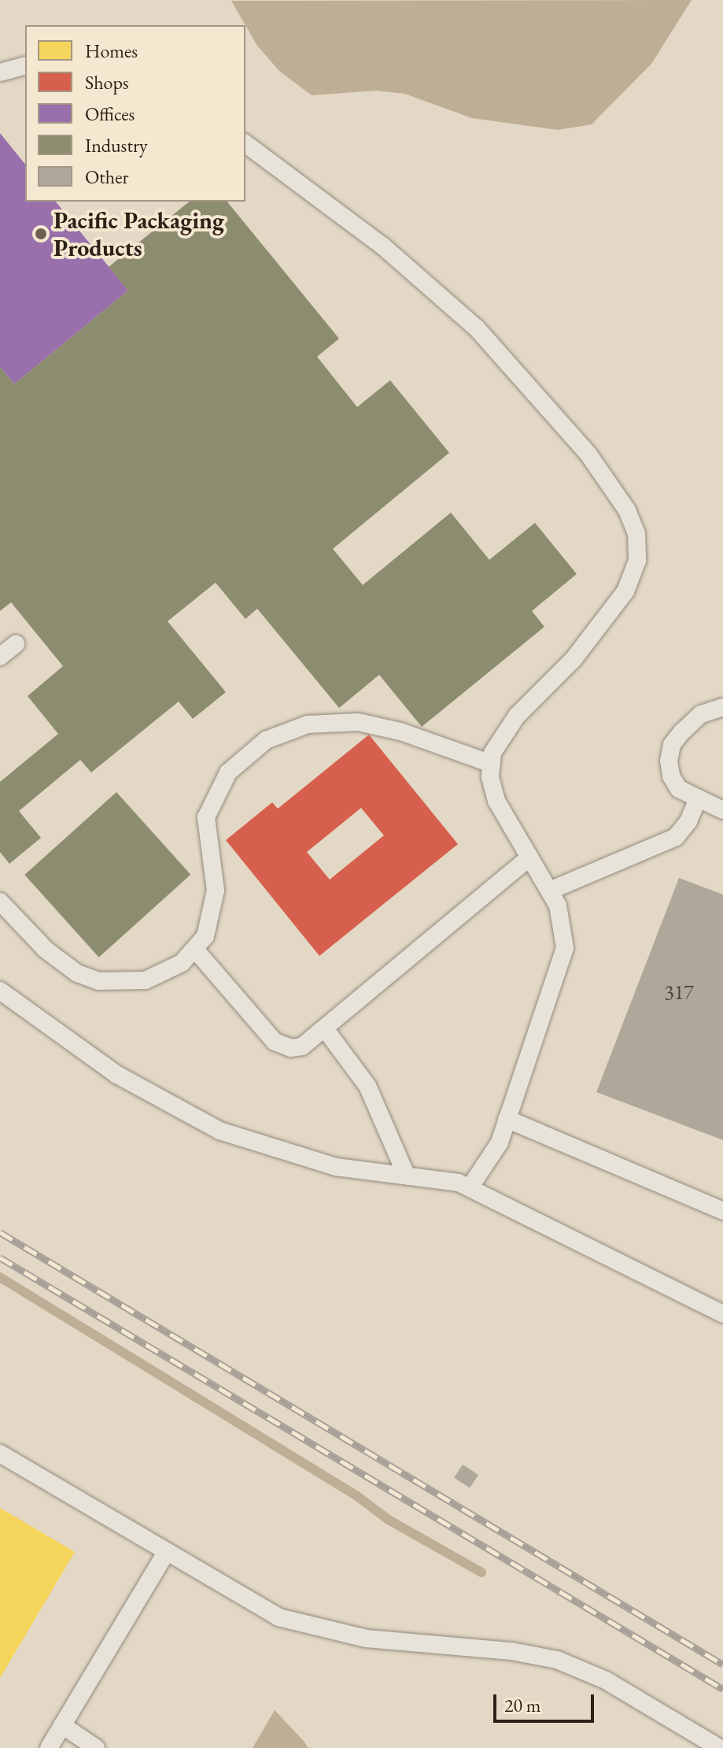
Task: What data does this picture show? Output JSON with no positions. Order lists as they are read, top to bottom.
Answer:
{
  "places": ["Pacific Packaging Products"],
  "house_numbers": ["317"],
  "legend": [
    "Homes",
    "Shops",
    "Offices",
    "Industry",
    "Other"
  ],
  "scale_bar": "20 m"
}
